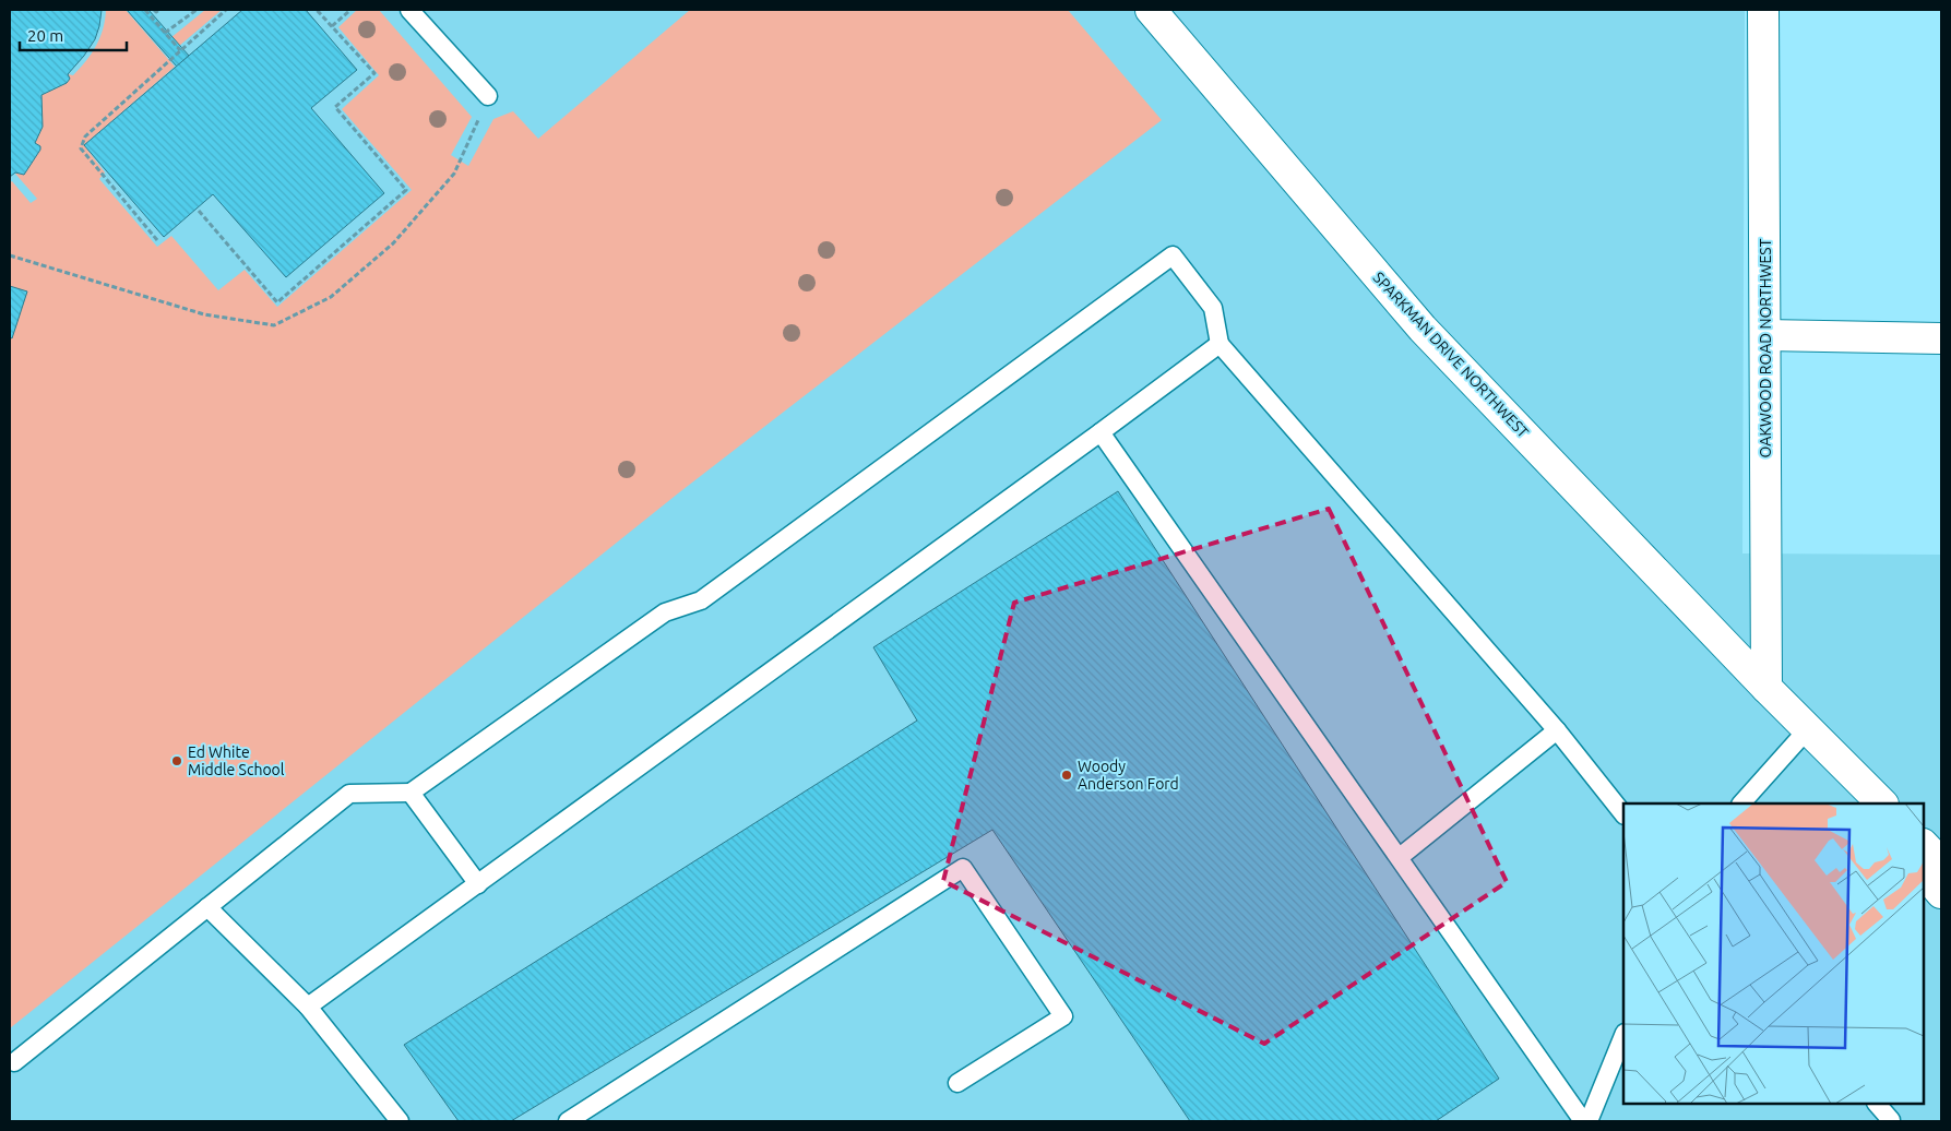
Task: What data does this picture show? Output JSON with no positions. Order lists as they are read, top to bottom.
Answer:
{
  "streets": {
    "main road": ["OAKWOOD ROAD NORTHWEST", "SPARKMAN DRIVE NORTHWEST"]
  },
  "crossings": [
    ["OAKWOOD ROAD NORTHWEST", "SPARKMAN DRIVE NORTHWEST"]
  ],
  "places": ["Ed White Middle School", "Woody Anderson Ford"],
  "scale_bar": "20 m"
}
